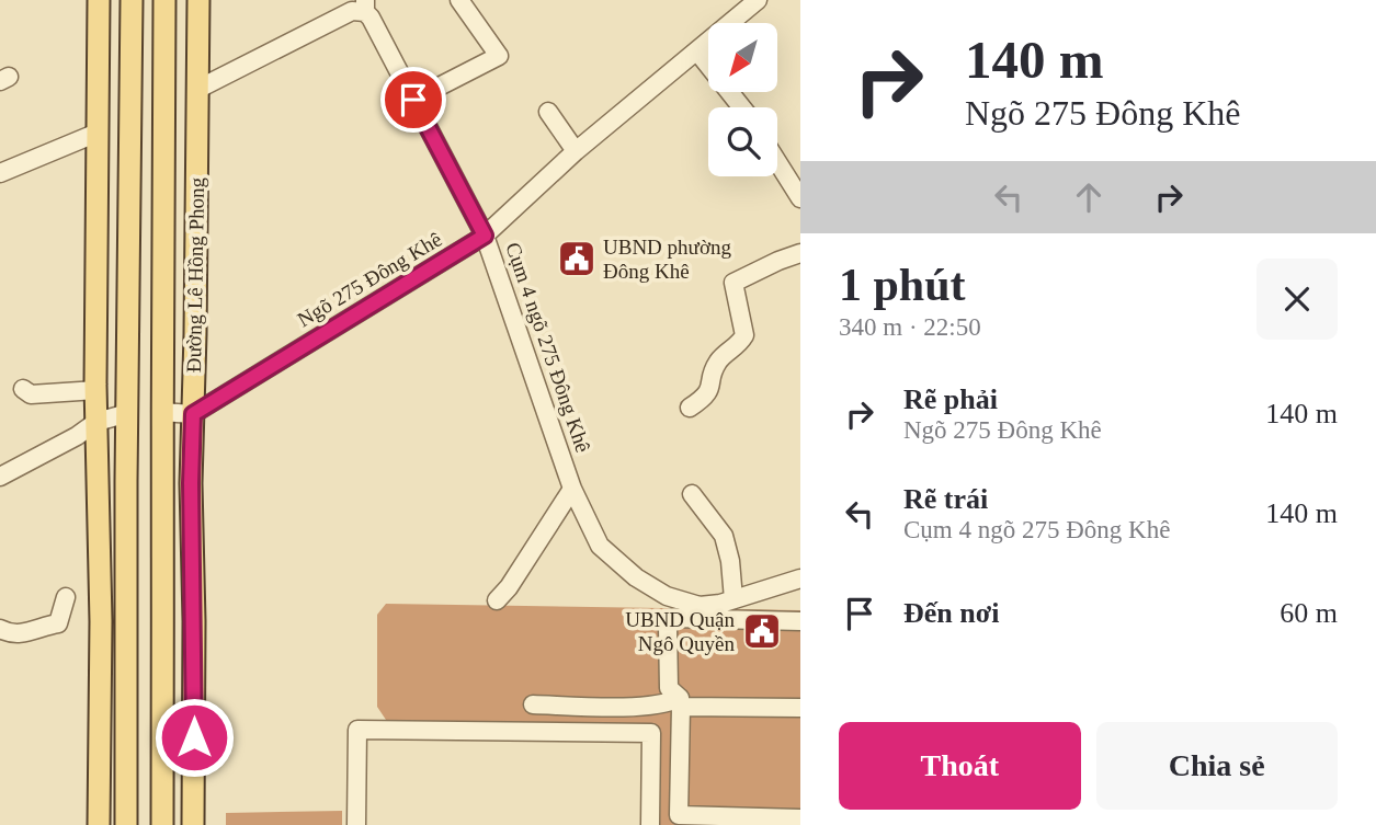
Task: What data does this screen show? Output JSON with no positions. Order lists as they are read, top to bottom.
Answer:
{
  "streets": {
    "main road": ["Đường Lê Hồng Phong"],
    "street": ["Ngõ 275 Đông Khê", "Cụm 4 ngõ 275 Đông Khê"]
  },
  "crossings": [
    ["Đường Lê Hồng Phong", "Ngõ 275 Đông Khê"],
    ["Ngõ 275 Đông Khê", "Cụm 4 ngõ 275 Đông Khê"]
  ],
  "places": {
    "public building": ["UBND phường Đông Khê", "UBND Quận Ngô Quyền"]
  },
  "north": "bottom left",
  "page": {
    "turn": ["140 m", "Ngõ 275 Đông Khê"],
    "heading": ["1 phút", "340 m · 22:50"],
    "list": [
      {
        "name": "Rẽ phải",
        "note": "Ngõ 275 Đông Khê",
        "value": "140 m"
      },
      {
        "name": "Rẽ trái",
        "note": "Cụm 4 ngõ 275 Đông Khê",
        "value": "140 m"
      },
      {
        "name": "Đến nơi",
        "value": "60 m"
      }
    ],
    "buttons": ["Thoát", "Chia sẻ"]
  }
}
